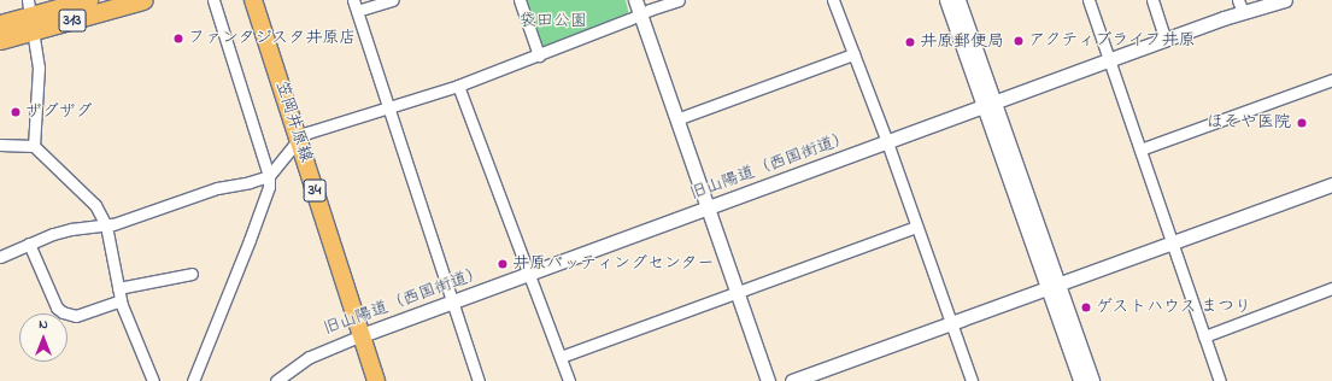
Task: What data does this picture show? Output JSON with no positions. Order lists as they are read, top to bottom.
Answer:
{
  "streets": {
    "highway": ["313"],
    "main road": ["笠岡井原線", "34"],
    "street": ["旧山陽道（西国街道）"]
  },
  "crossings": [
    ["笠岡井原線", "旧山陽道（西国街道）"]
  ],
  "parks": ["袋田公園"],
  "places": [
    "ファンタジスタ井原店",
    "アクティブライフ井原",
    "井原郵便局",
    "ザグザグ",
    "ほそや医院",
    "井原バッティングセンター",
    "ゲストハウス まつり"
  ],
  "north": "top"
}
